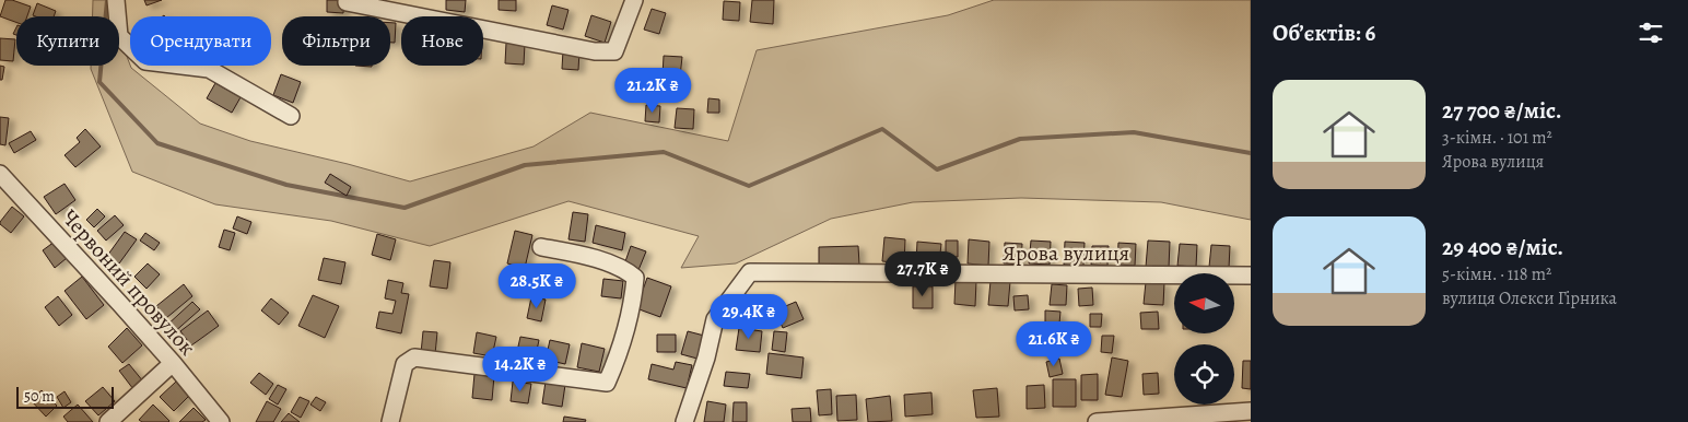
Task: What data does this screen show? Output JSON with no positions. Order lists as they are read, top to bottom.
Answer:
{
  "streets": {
    "street": ["Ярова вулиця", "Червоний провулок"]
  },
  "scale_bar": "50 m",
  "north": "left",
  "page": {
    "heading": "Об’єктів: 6",
    "chip": [
      "Купити",
      "Орендувати",
      "Фільтри",
      "Нове"
    ],
    "list": [
      {
        "name": "27 700 ₴/міс.",
        "note": "3-кімн. · 101 m² · Ярова вулиця"
      },
      {
        "name": "29 400 ₴/міс.",
        "note": "5-кімн. · 118 m² · вулиця Олекси Гірника"
      }
    ],
    "price": [
      "21.2K ₴",
      "27.7K ₴",
      "28.5K ₴",
      "29.4K ₴",
      "21.6K ₴",
      "14.2K ₴"
    ],
    "scale": "50 m"
  }
}
